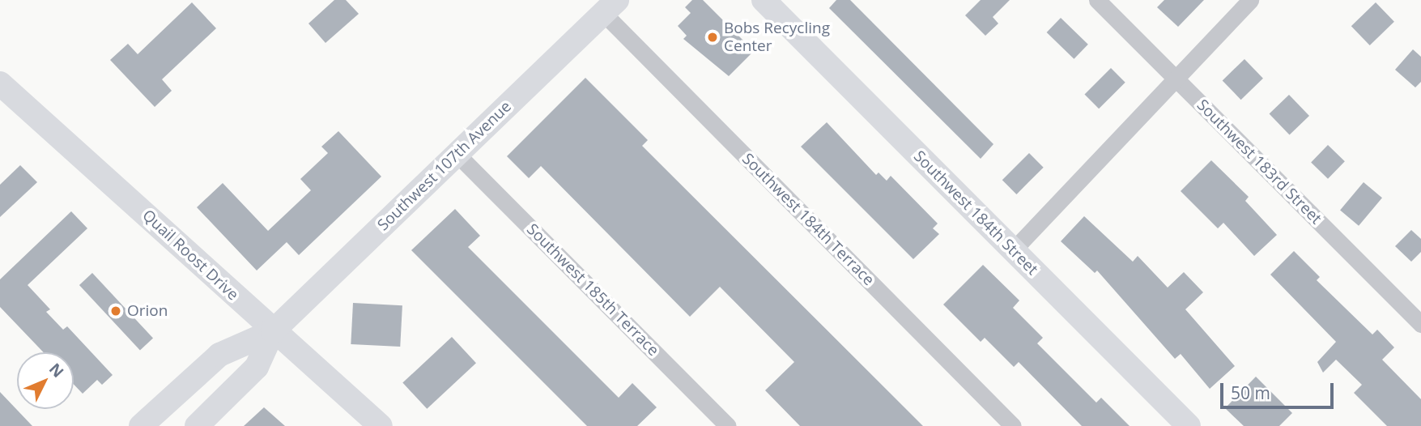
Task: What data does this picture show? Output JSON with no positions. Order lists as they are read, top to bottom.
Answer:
{
  "streets": {
    "main road": ["Southwest 107th Avenue", "Southwest 184th Street", "Quail Roost Drive"],
    "street": ["Southwest 183rd Street", "Southwest 184th Terrace", "Southwest 185th Terrace"]
  },
  "crossings": [
    ["Southwest 107th Avenue", "Southwest 184th Terrace"],
    ["Southwest 107th Avenue", "Quail Roost Drive"],
    ["Southwest 107th Avenue", "Southwest 185th Terrace"]
  ],
  "places": ["Bobs Recycling Center", "Orion"],
  "scale_bar": "50 m",
  "north": "top right"
}
